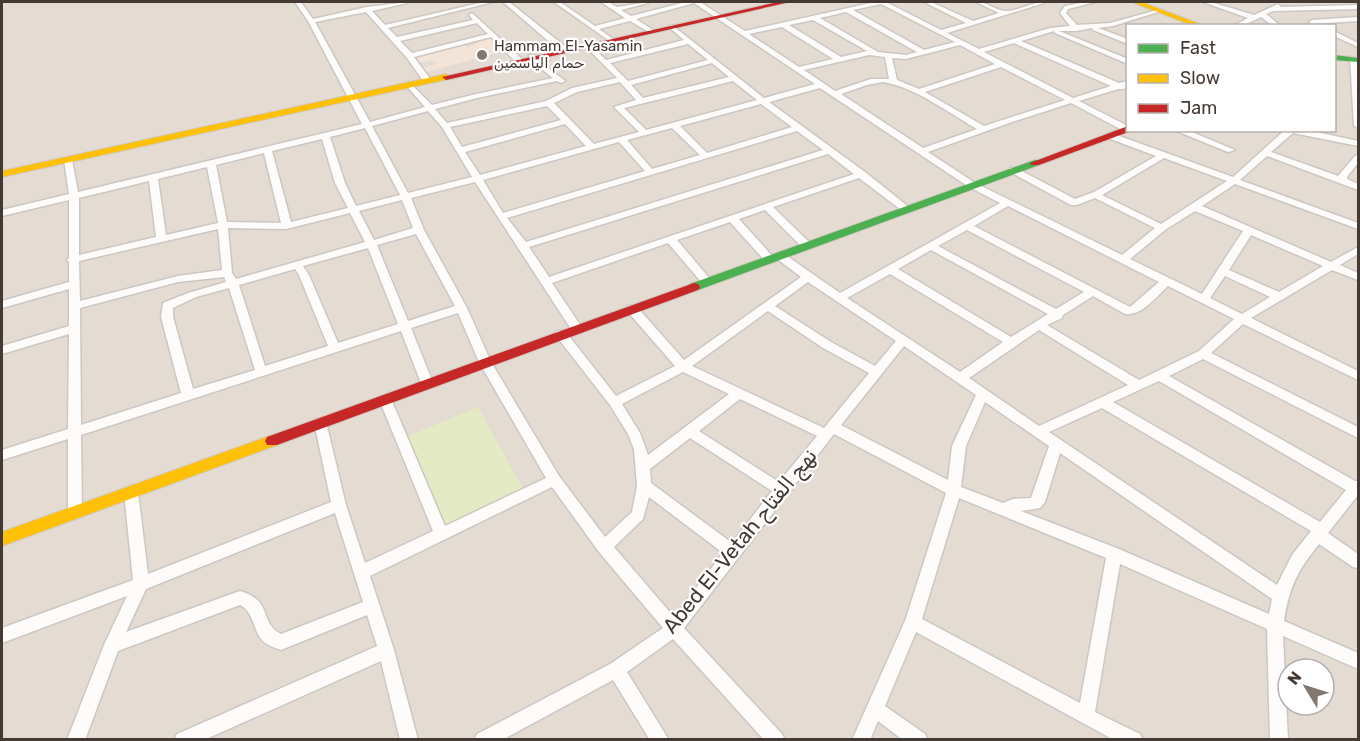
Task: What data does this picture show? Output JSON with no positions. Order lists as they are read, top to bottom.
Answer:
{
  "streets": {
    "street": ["Abed El-Vetah نهج الفتاح"]
  },
  "places": ["Hammam El-Yasamin حمام الياسمين"],
  "legend": ["Fast", "Slow", "Jam"],
  "north": "top left"
}
